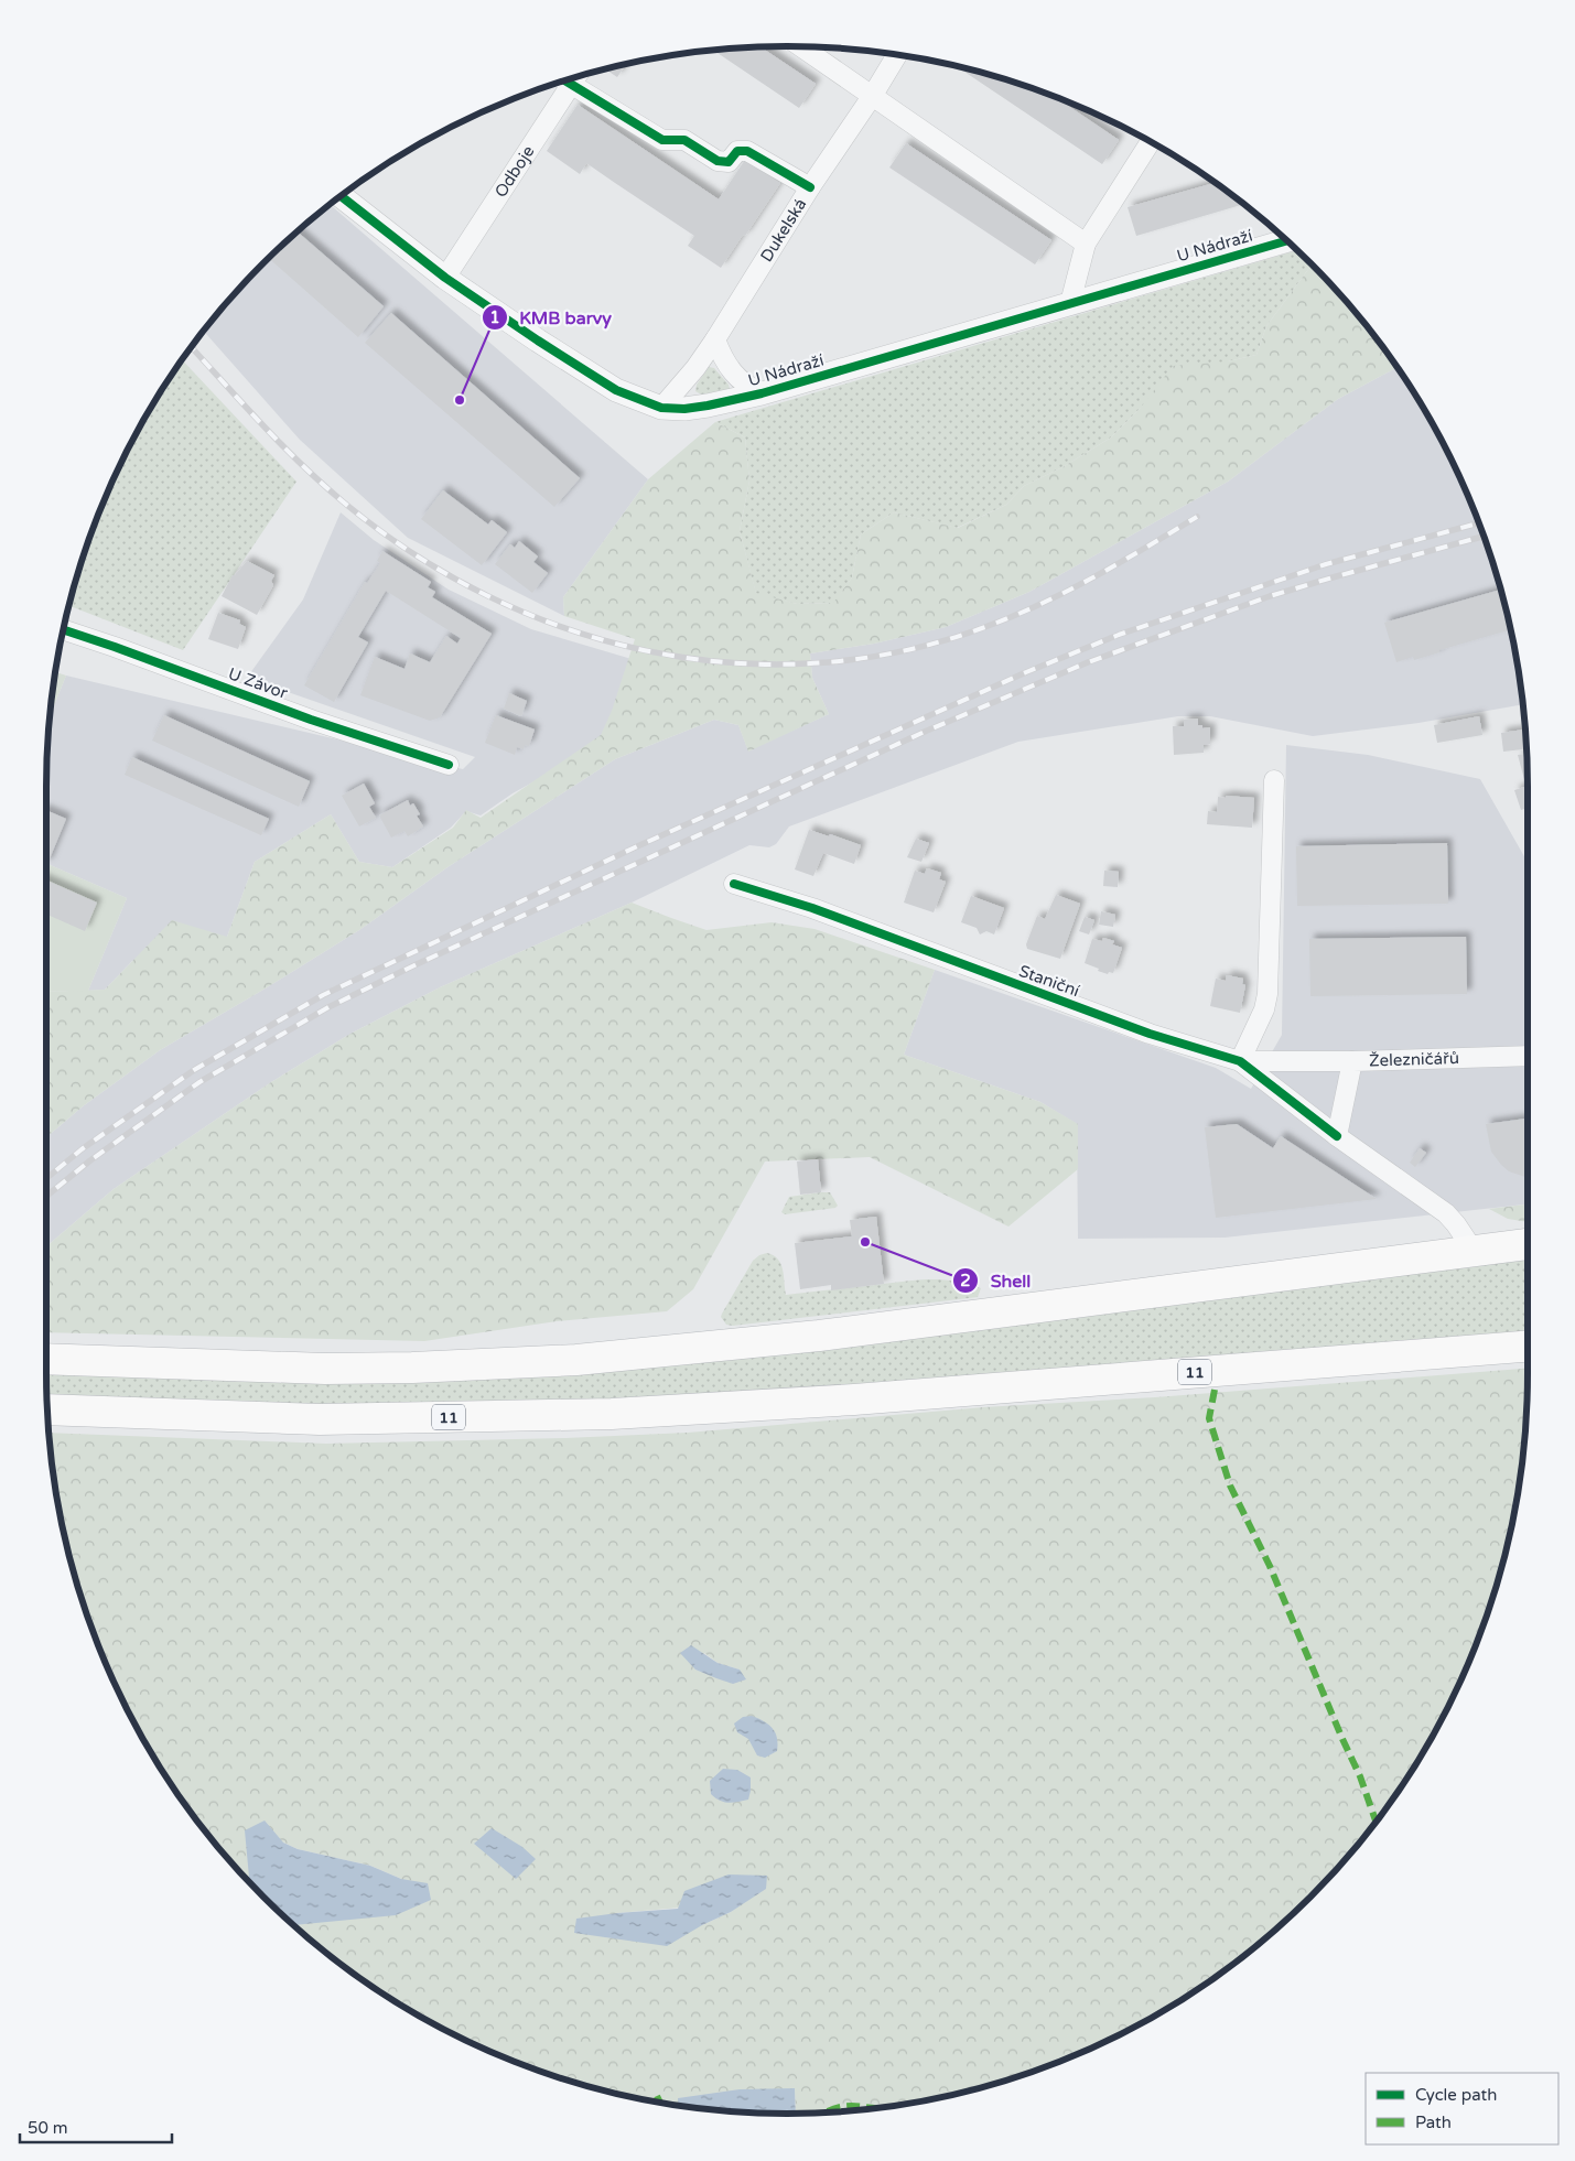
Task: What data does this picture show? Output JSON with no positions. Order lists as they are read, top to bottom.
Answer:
{
  "streets": {
    "highway": ["11"],
    "street": [
      "Odboje",
      "Dukelská",
      "U Nádraží",
      "U Závor",
      "Staniční",
      "Železničářů"
    ]
  },
  "crossings": [
    ["Odboje", "U Nádraží"],
    ["Dukelská", "U Nádraží"],
    ["Staniční", "Železničářů"]
  ],
  "places": ["KMB barvy", "Shell"],
  "legend": ["Cycle path", "Path"],
  "scale_bar": "50 m"
}
